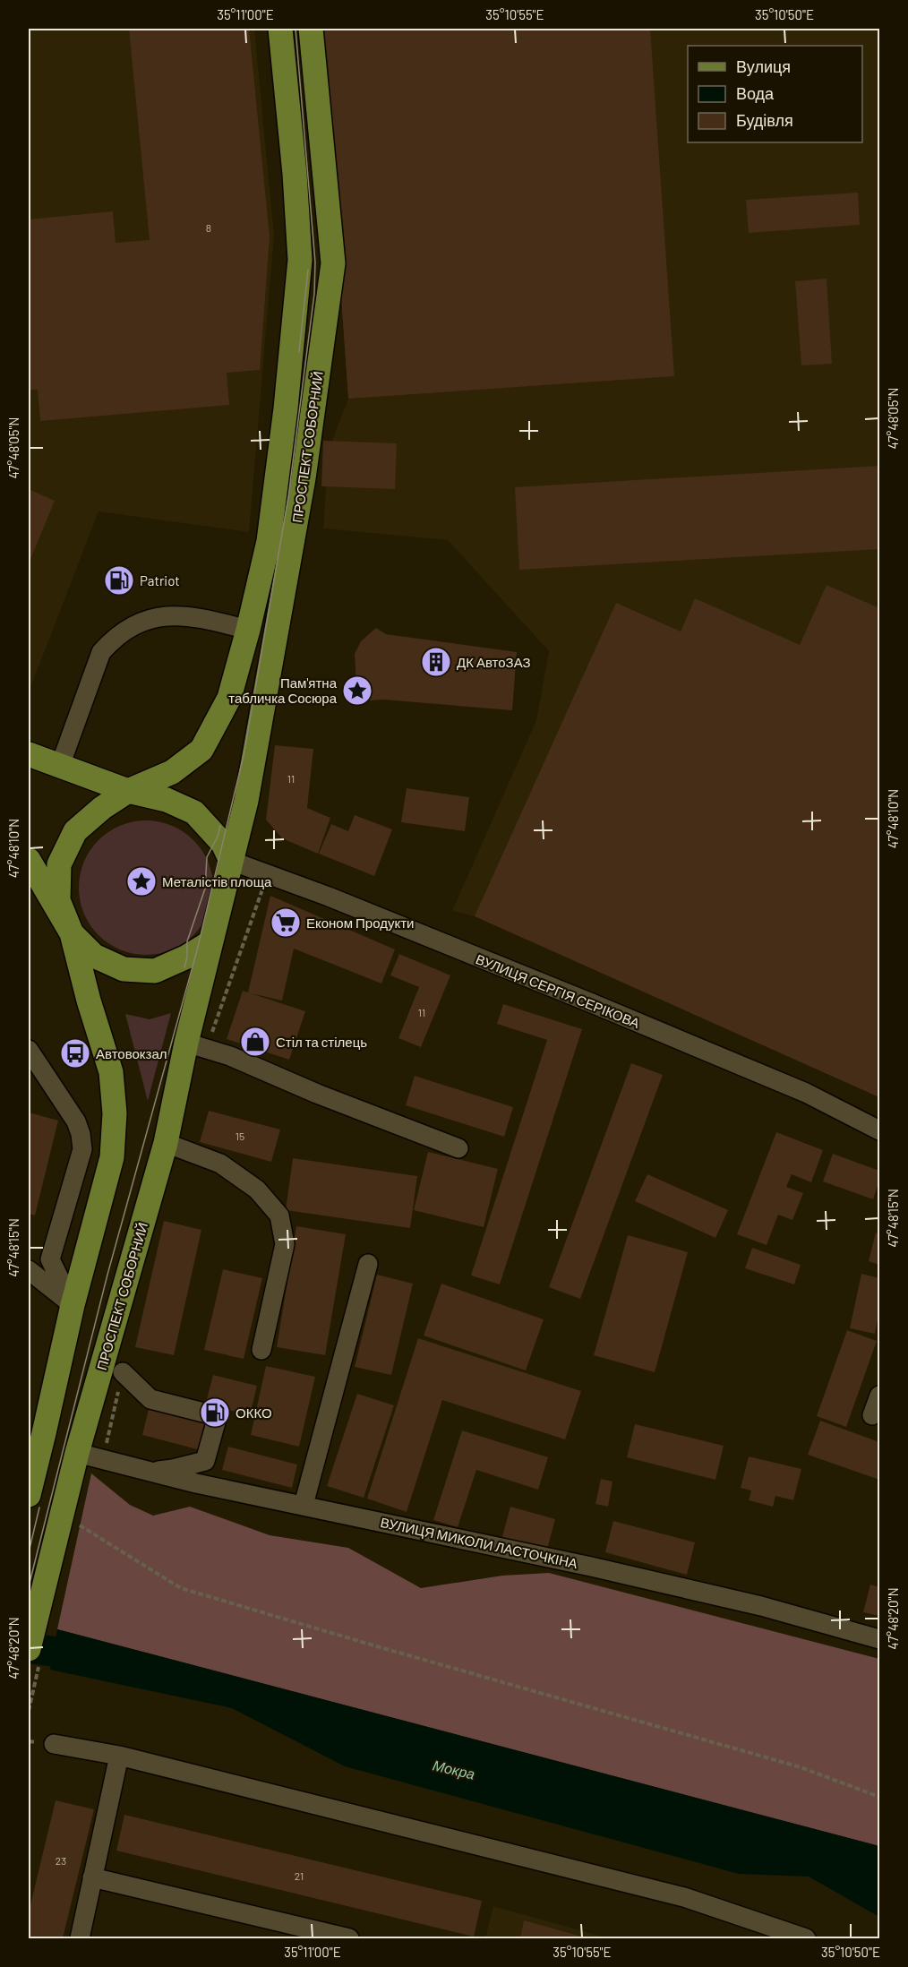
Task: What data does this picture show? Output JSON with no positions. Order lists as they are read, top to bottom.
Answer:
{
  "streets": {
    "main road": ["ПРОСПЕКТ СОБОРНИЙ"],
    "street": ["ВУЛИЦЯ СЕРГІЯ СЕРІКОВА", "ВУЛИЦЯ МИКОЛИ ЛАСТОЧКІНА"]
  },
  "crossings": [
    ["ПРОСПЕКТ СОБОРНИЙ", "ВУЛИЦЯ СЕРГІЯ СЕРІКОВА"],
    ["ПРОСПЕКТ СОБОРНИЙ", "ВУЛИЦЯ МИКОЛИ ЛАСТОЧКІНА"]
  ],
  "water": ["Мокра"],
  "places": {
    "fuel station": ["Patriot", "ОККО"],
    "building": ["ДК АвтоЗАЗ"],
    "place": ["Пам'ятна табличка Сосюра", "Металістів площа"],
    "supermarket": ["Економ Продукти"],
    "shop": ["Стіл та стілець"],
    "bus stop": ["Автовокзал"]
  },
  "house_numbers": [
    "8",
    "11",
    "11",
    "15",
    "23",
    "21"
  ],
  "legend": ["Вулиця", "Вода", "Будівля"],
  "coordinates": [
    "35°11'00\"E",
    "35°10'55\"E",
    "35°10'50\"E",
    "47°48'05\"N",
    "47°48'10\"N",
    "47°48'15\"N",
    "47°48'20\"N"
  ]
}
